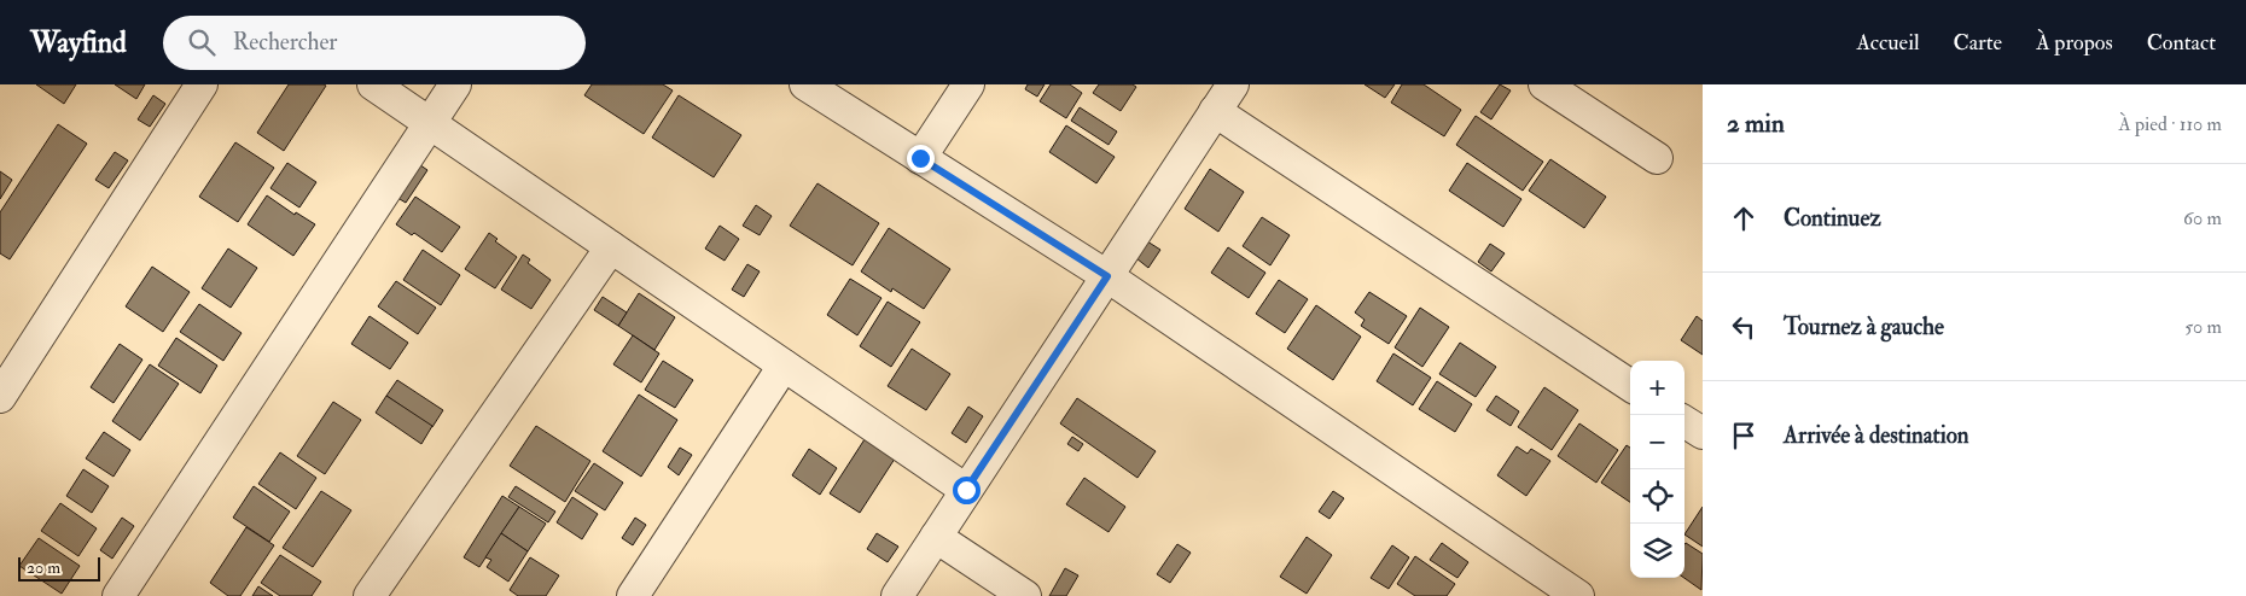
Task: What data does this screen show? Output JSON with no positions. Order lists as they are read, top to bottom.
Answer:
{
  "scale_bar": "20 m",
  "page": {
    "header": "Wayfind",
    "search": "Rechercher",
    "nav": [
      "Accueil",
      "Carte",
      "À propos",
      "Contact"
    ],
    "heading": ["2 min", "À pied · 110 m"],
    "list": [
      ["Continuez", "60 m"],
      ["Tournez à gauche", "50 m"],
      "Arrivée à destination"
    ],
    "map_buttons": ["+", "−"],
    "scale": "20 m"
  }
}
